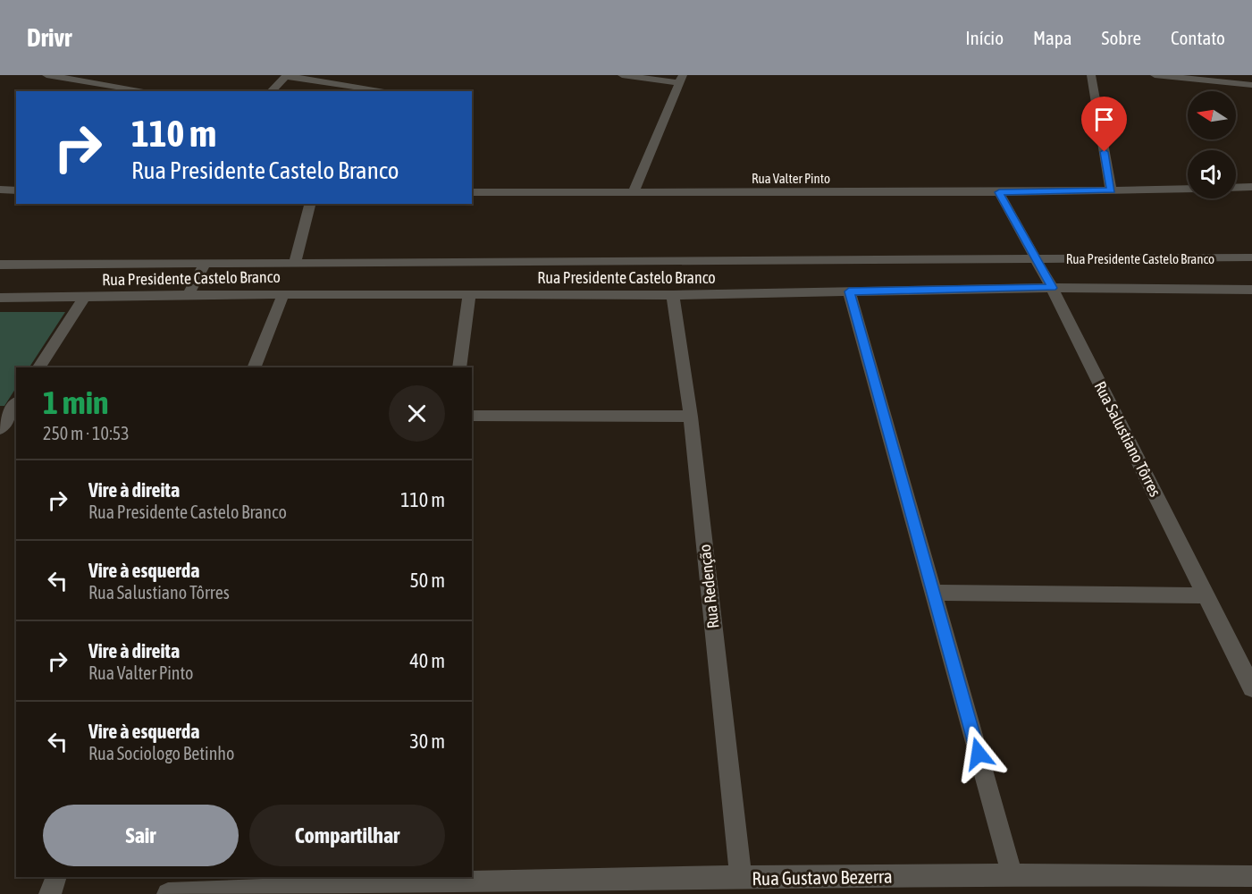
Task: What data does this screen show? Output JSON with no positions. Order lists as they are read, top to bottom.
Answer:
{
  "streets": {
    "street": [
      "Rua Valter Pinto",
      "Rua Presidente Castelo Branco",
      "Rua Salustiano Tôrres",
      "Rua Redenção",
      "Rua Gustavo Bezerra"
    ]
  },
  "crossings": [
    ["Rua Valter Pinto", "Rua Salustiano Tôrres"],
    ["Rua Presidente Castelo Branco", "Rua Salustiano Tôrres"],
    ["Rua Presidente Castelo Branco", "Rua Redenção"],
    ["Rua Redenção", "Rua Gustavo Bezerra"]
  ],
  "north": "left",
  "page": {
    "header": "Drivr",
    "nav": [
      "Início",
      "Mapa",
      "Sobre",
      "Contato"
    ],
    "turn": ["110 m", "Rua Presidente Castelo Branco"],
    "heading": ["1 min", "250 m · 10:53"],
    "list": [
      {
        "name": "Vire à direita",
        "note": "Rua Presidente Castelo Branco",
        "value": "110 m"
      },
      {
        "name": "Vire à esquerda",
        "note": "Rua Salustiano Tôrres",
        "value": "50 m"
      },
      {
        "name": "Vire à direita",
        "note": "Rua Valter Pinto",
        "value": "40 m"
      },
      {
        "name": "Vire à esquerda",
        "note": "Rua Sociologo Betinho",
        "value": "30 m"
      }
    ],
    "buttons": ["Sair", "Compartilhar"]
  }
}
